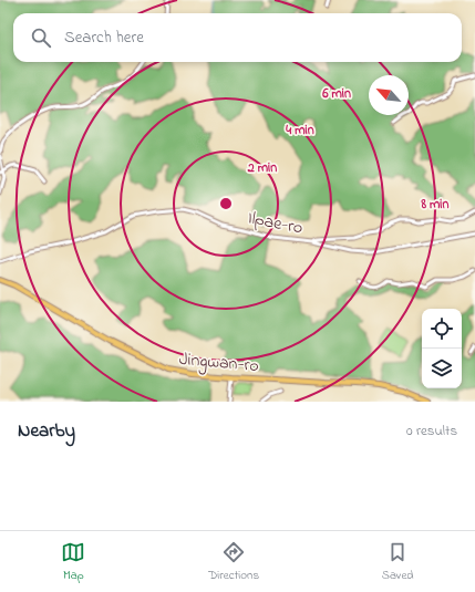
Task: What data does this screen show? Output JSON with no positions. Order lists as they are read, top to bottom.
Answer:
{
  "streets": {
    "main road": ["Jingwan-ro"],
    "street": ["Ilpae-ro"]
  },
  "north": "top left",
  "page": {
    "search": "Search here",
    "heading": ["Nearby", "0 results"],
    "nav": ["Map", "Directions", "Saved"]
  },
  "rings": [
    "6 min",
    "4 min",
    "2 min",
    "8 min"
  ]
}
